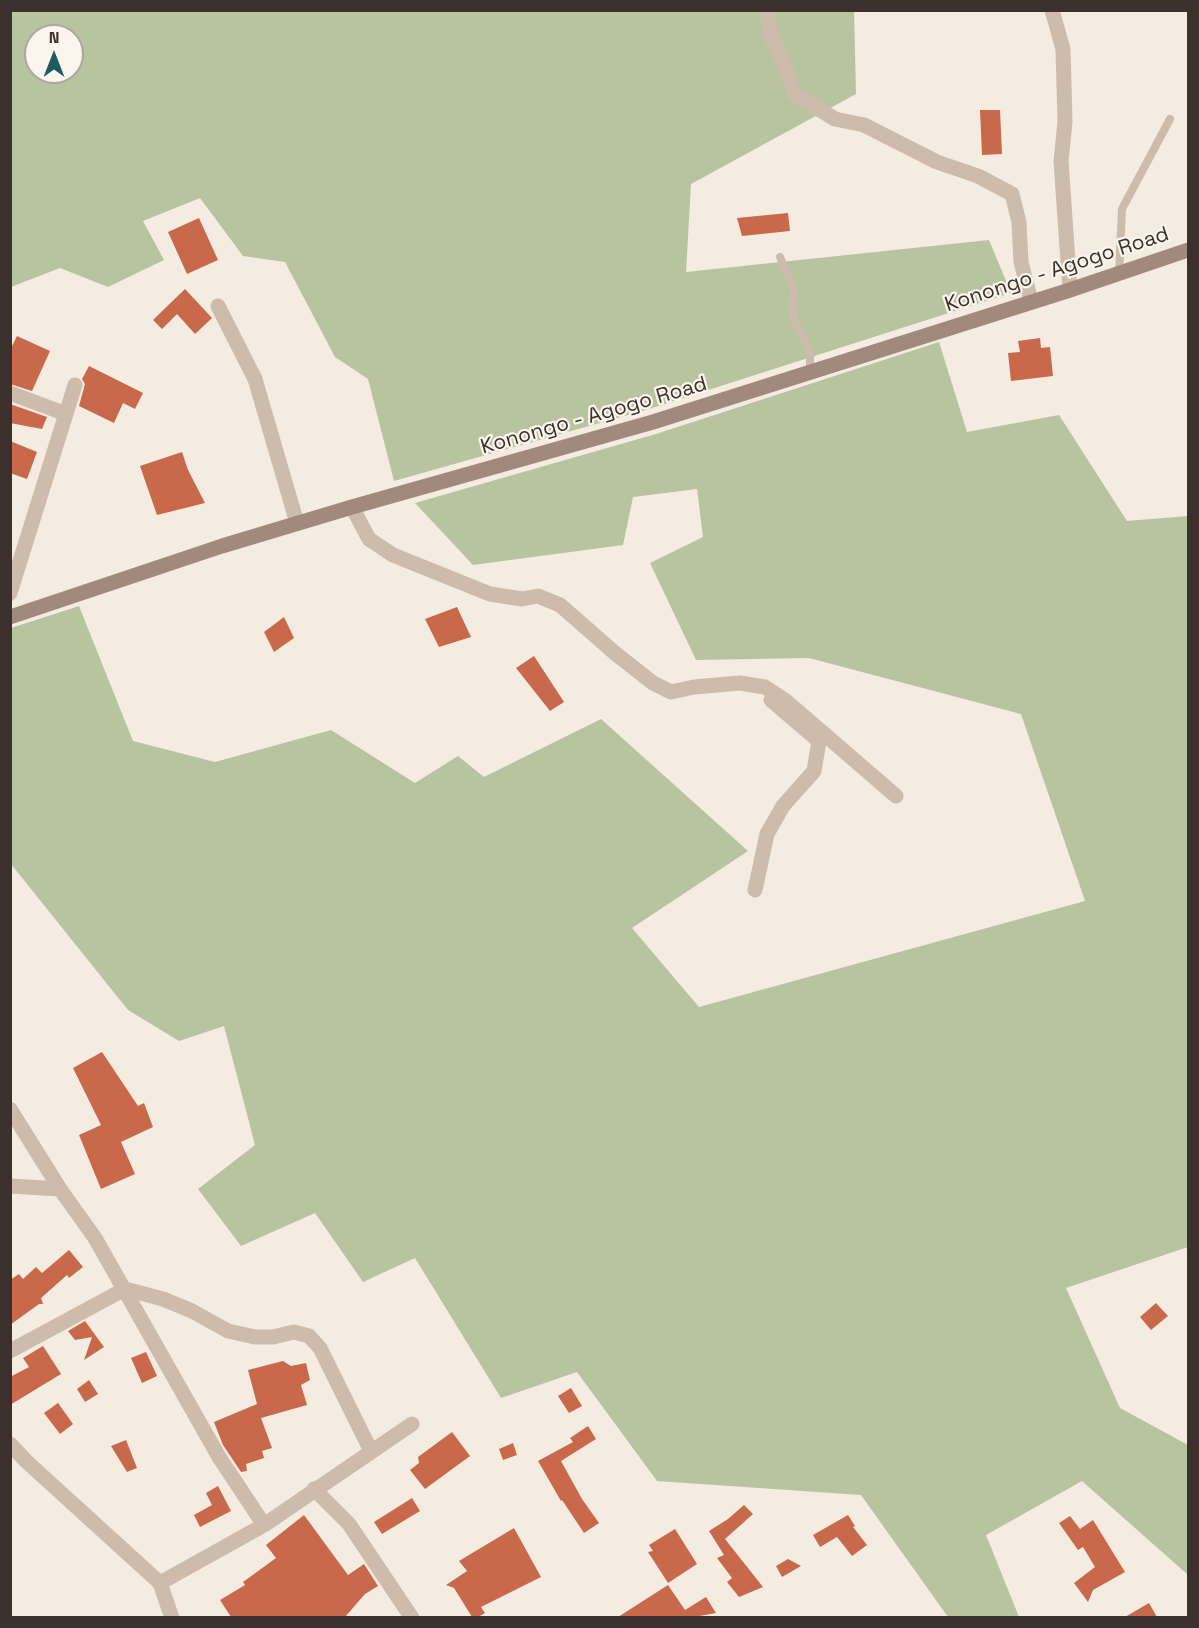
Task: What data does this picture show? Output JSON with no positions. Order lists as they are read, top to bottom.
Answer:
{
  "streets": {
    "main road": ["Konongo - Agogo Road"]
  },
  "north": "top"
}
